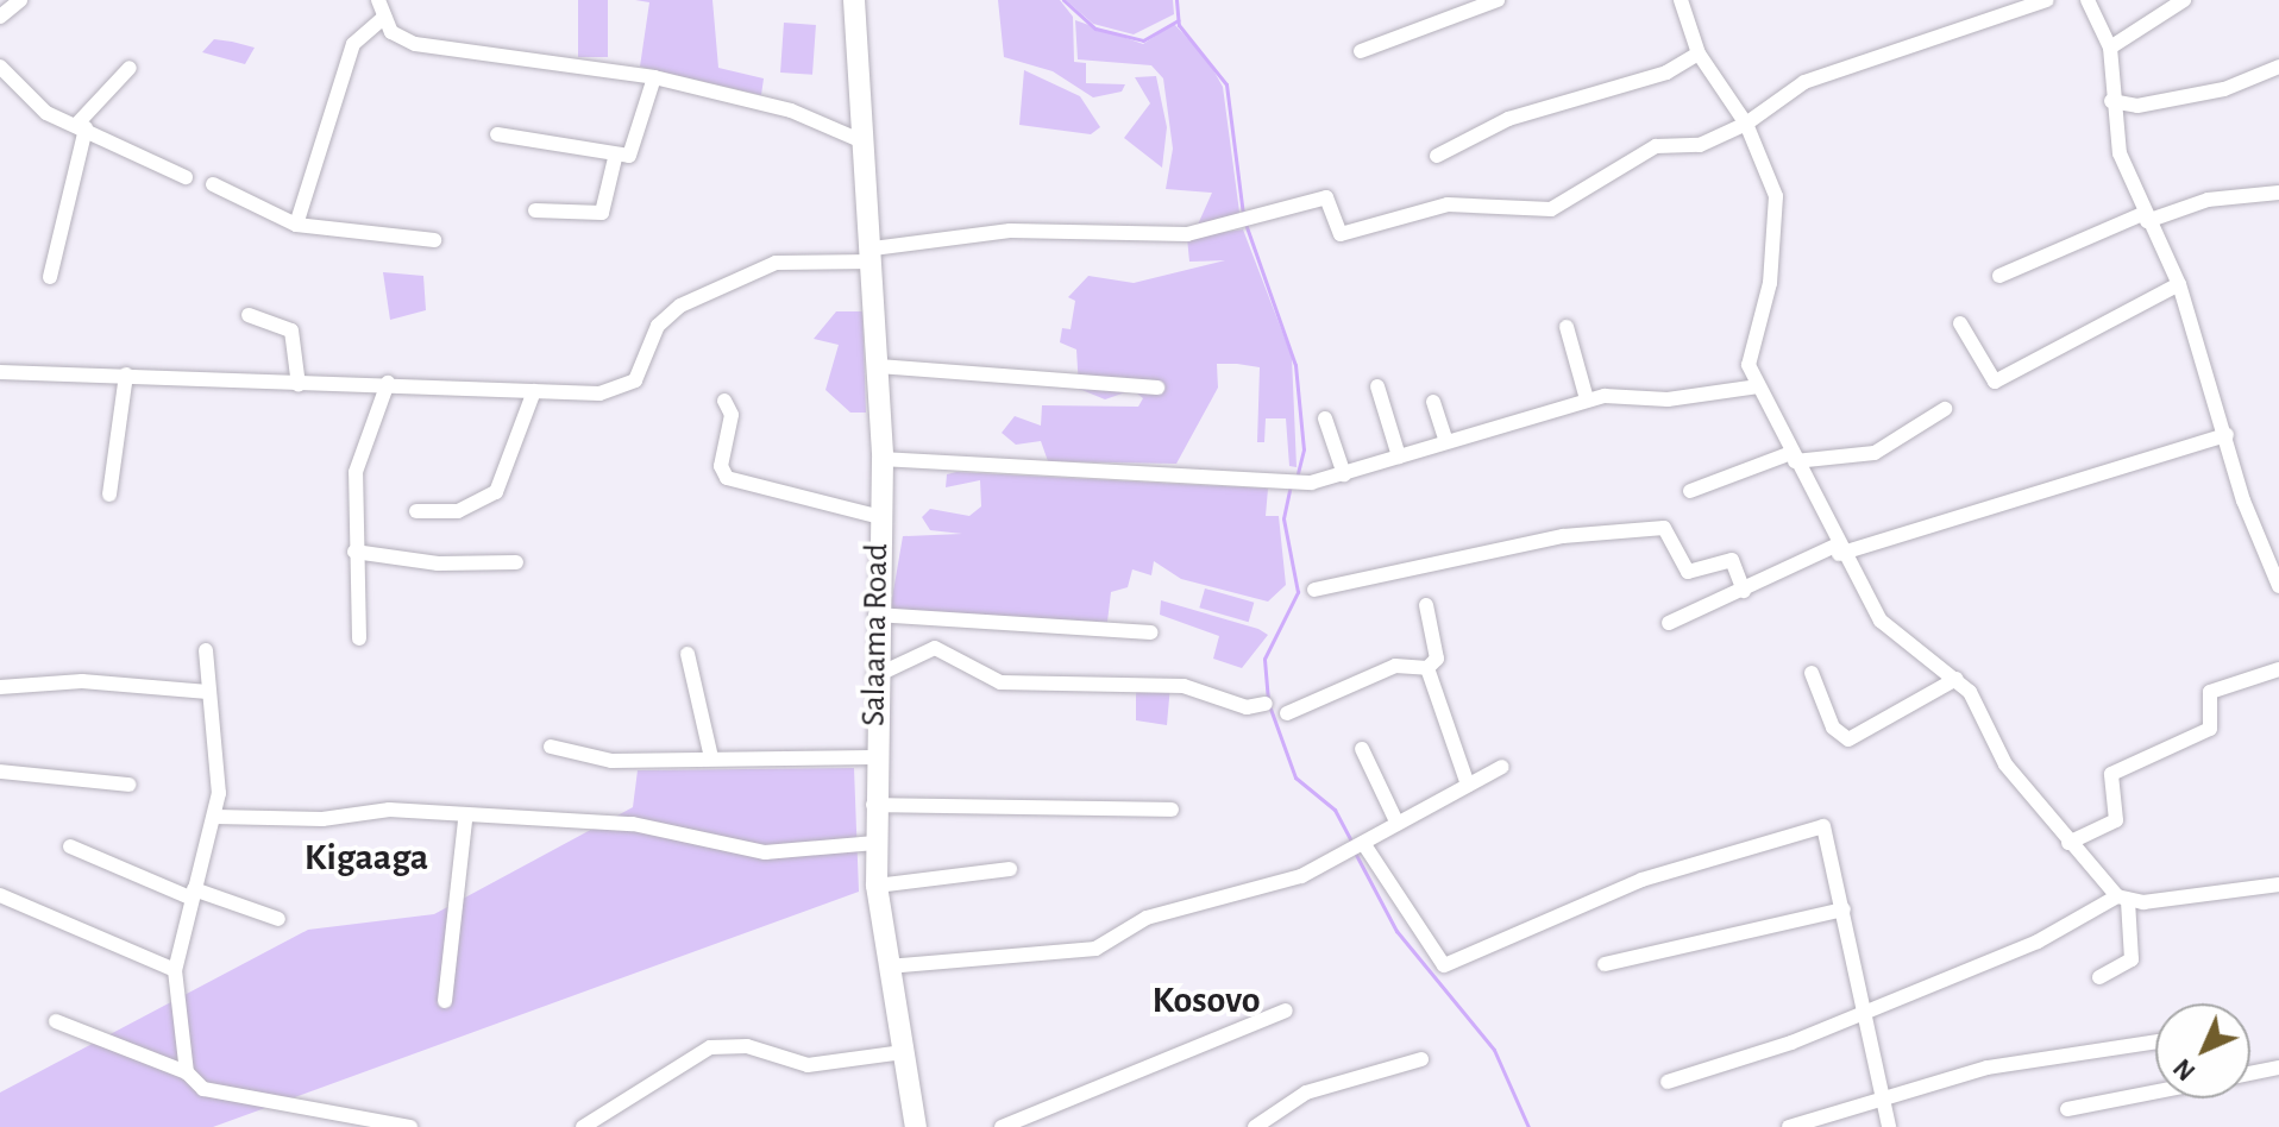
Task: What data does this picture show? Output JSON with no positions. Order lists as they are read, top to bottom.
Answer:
{
  "streets": {
    "main road": ["Salaama Road"]
  },
  "districts": ["Kigaaga", "Kosovo"],
  "north": "bottom left"
}
